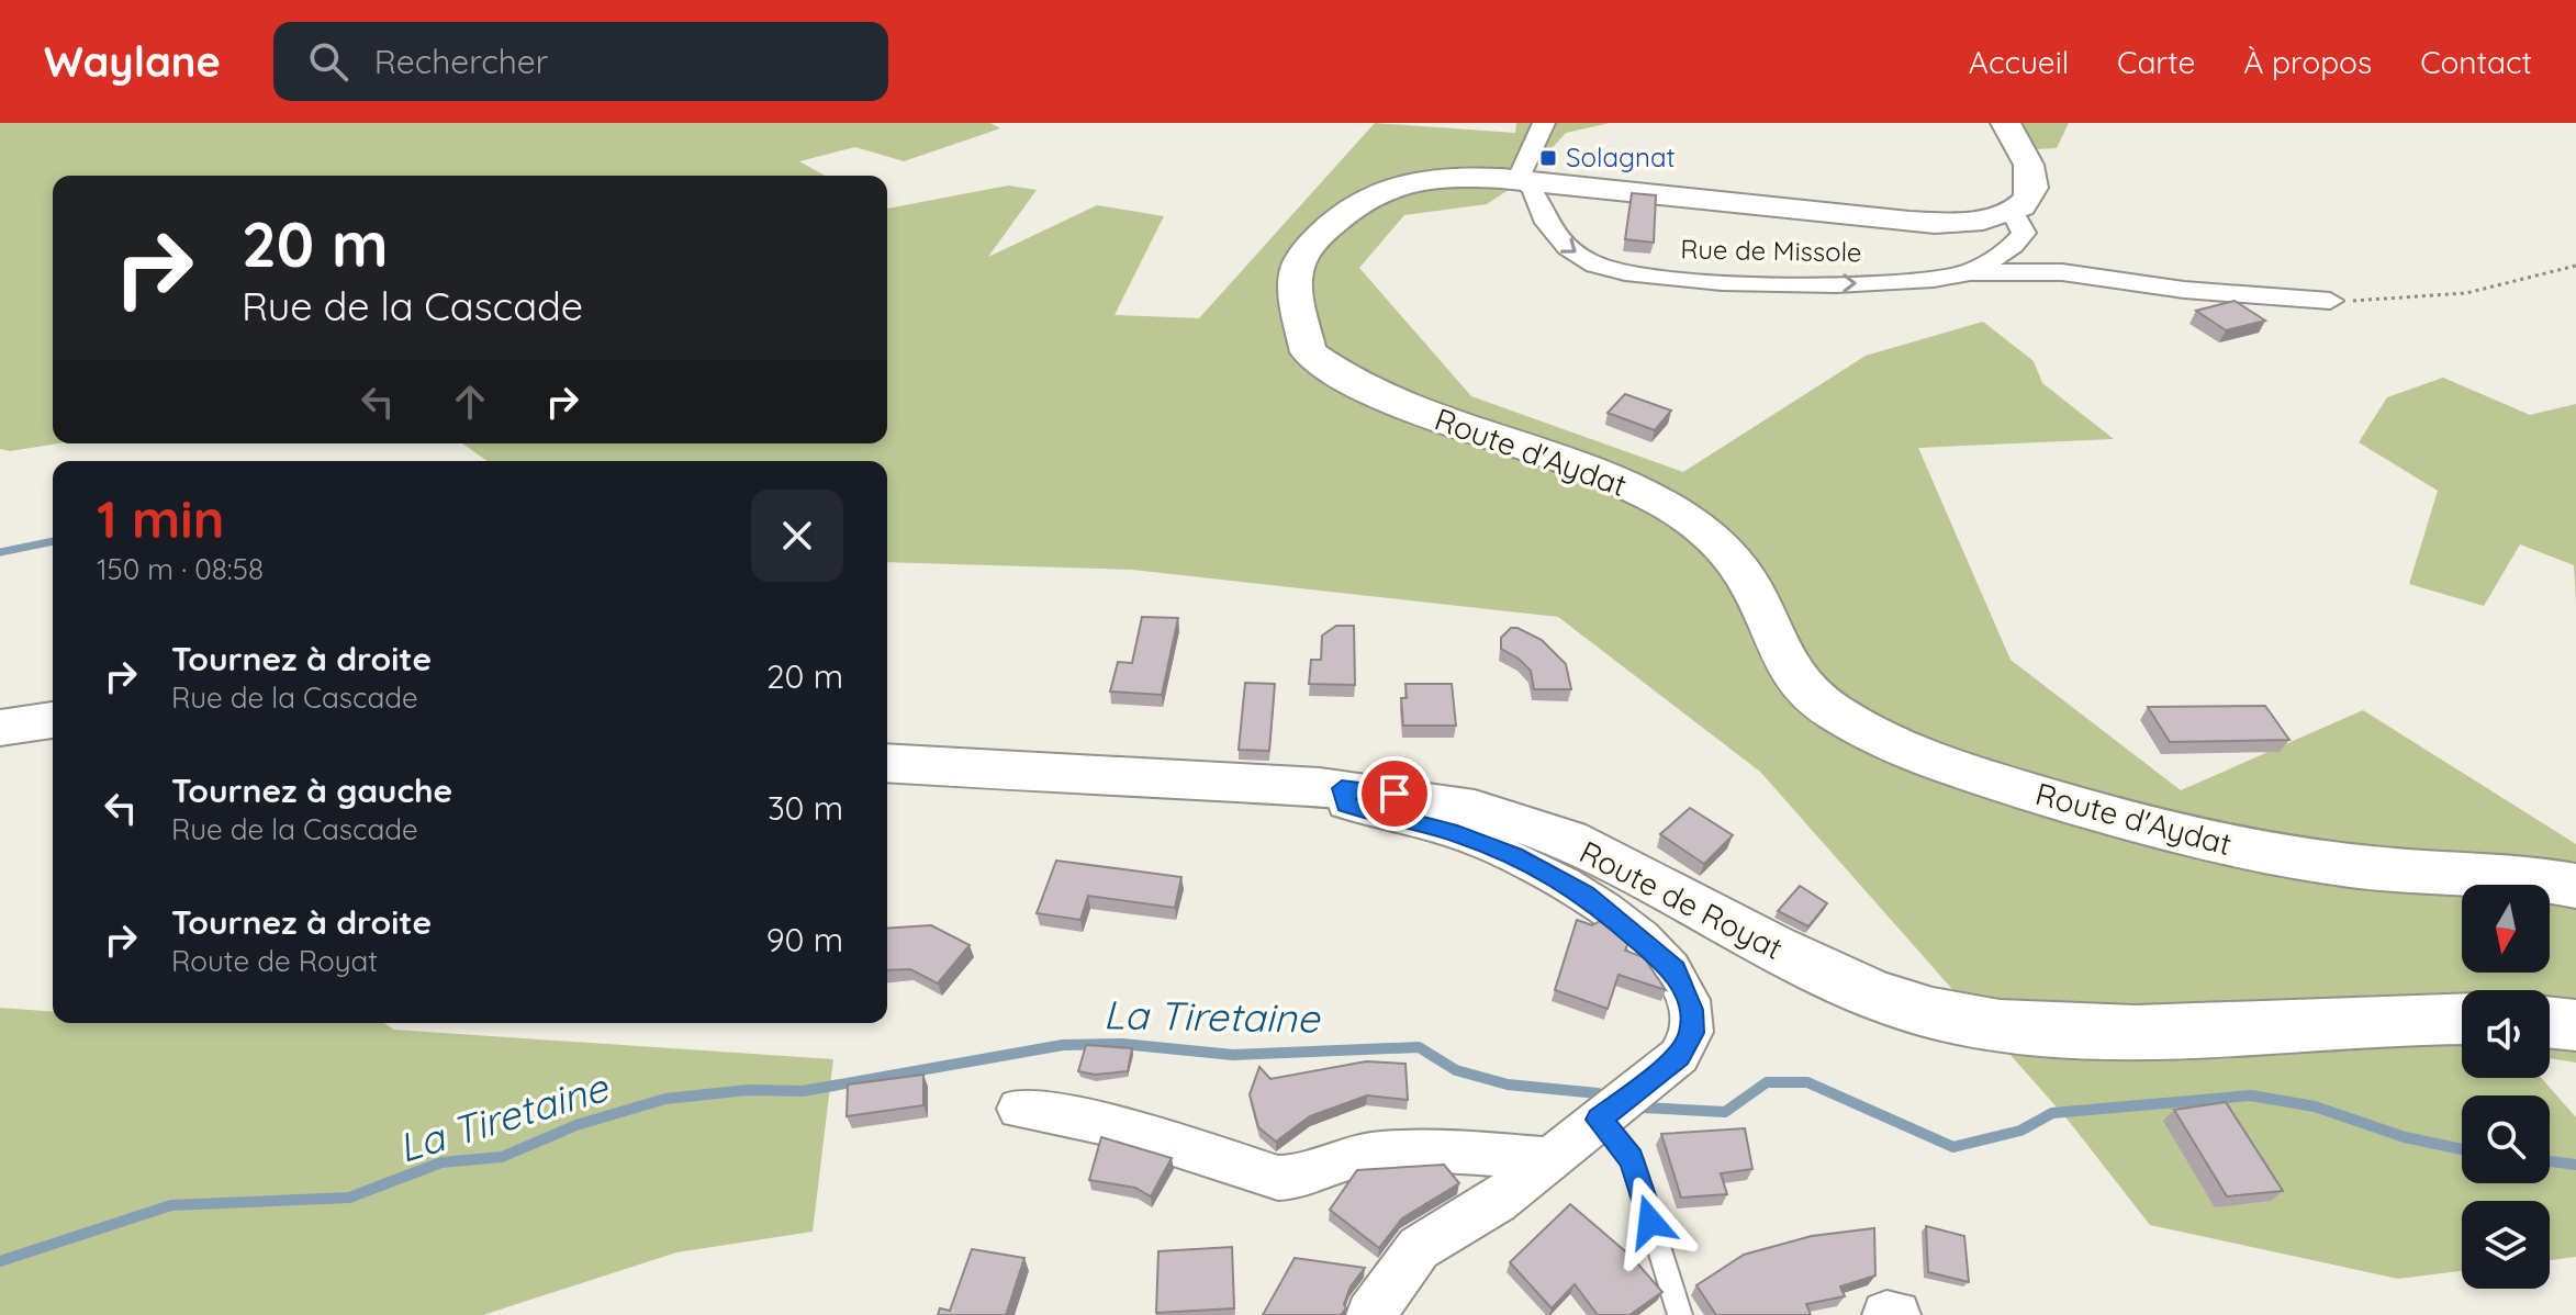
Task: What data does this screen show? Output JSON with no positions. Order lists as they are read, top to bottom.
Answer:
{
  "streets": {
    "main road": ["Route d'Aydat", "Route de Royat"],
    "street": ["Rue de Missole"]
  },
  "crossings": [
    ["Rue de Missole", "Route d'Aydat"]
  ],
  "one_way": ["Rue de Missole"],
  "water": ["La Tiretaine"],
  "places": {
    "transit": ["Solagnat"]
  },
  "north": "bottom",
  "page": {
    "header": "Waylane",
    "search": "Rechercher",
    "nav": [
      "Accueil",
      "Carte",
      "À propos",
      "Contact"
    ],
    "turn": ["20 m", "Rue de la Cascade"],
    "heading": ["1 min", "150 m · 08:58"],
    "list": [
      {
        "name": "Tournez à droite",
        "note": "Rue de la Cascade",
        "value": "20 m"
      },
      {
        "name": "Tournez à gauche",
        "note": "Rue de la Cascade",
        "value": "30 m"
      },
      {
        "name": "Tournez à droite",
        "note": "Route de Royat",
        "value": "90 m"
      }
    ]
  }
}
